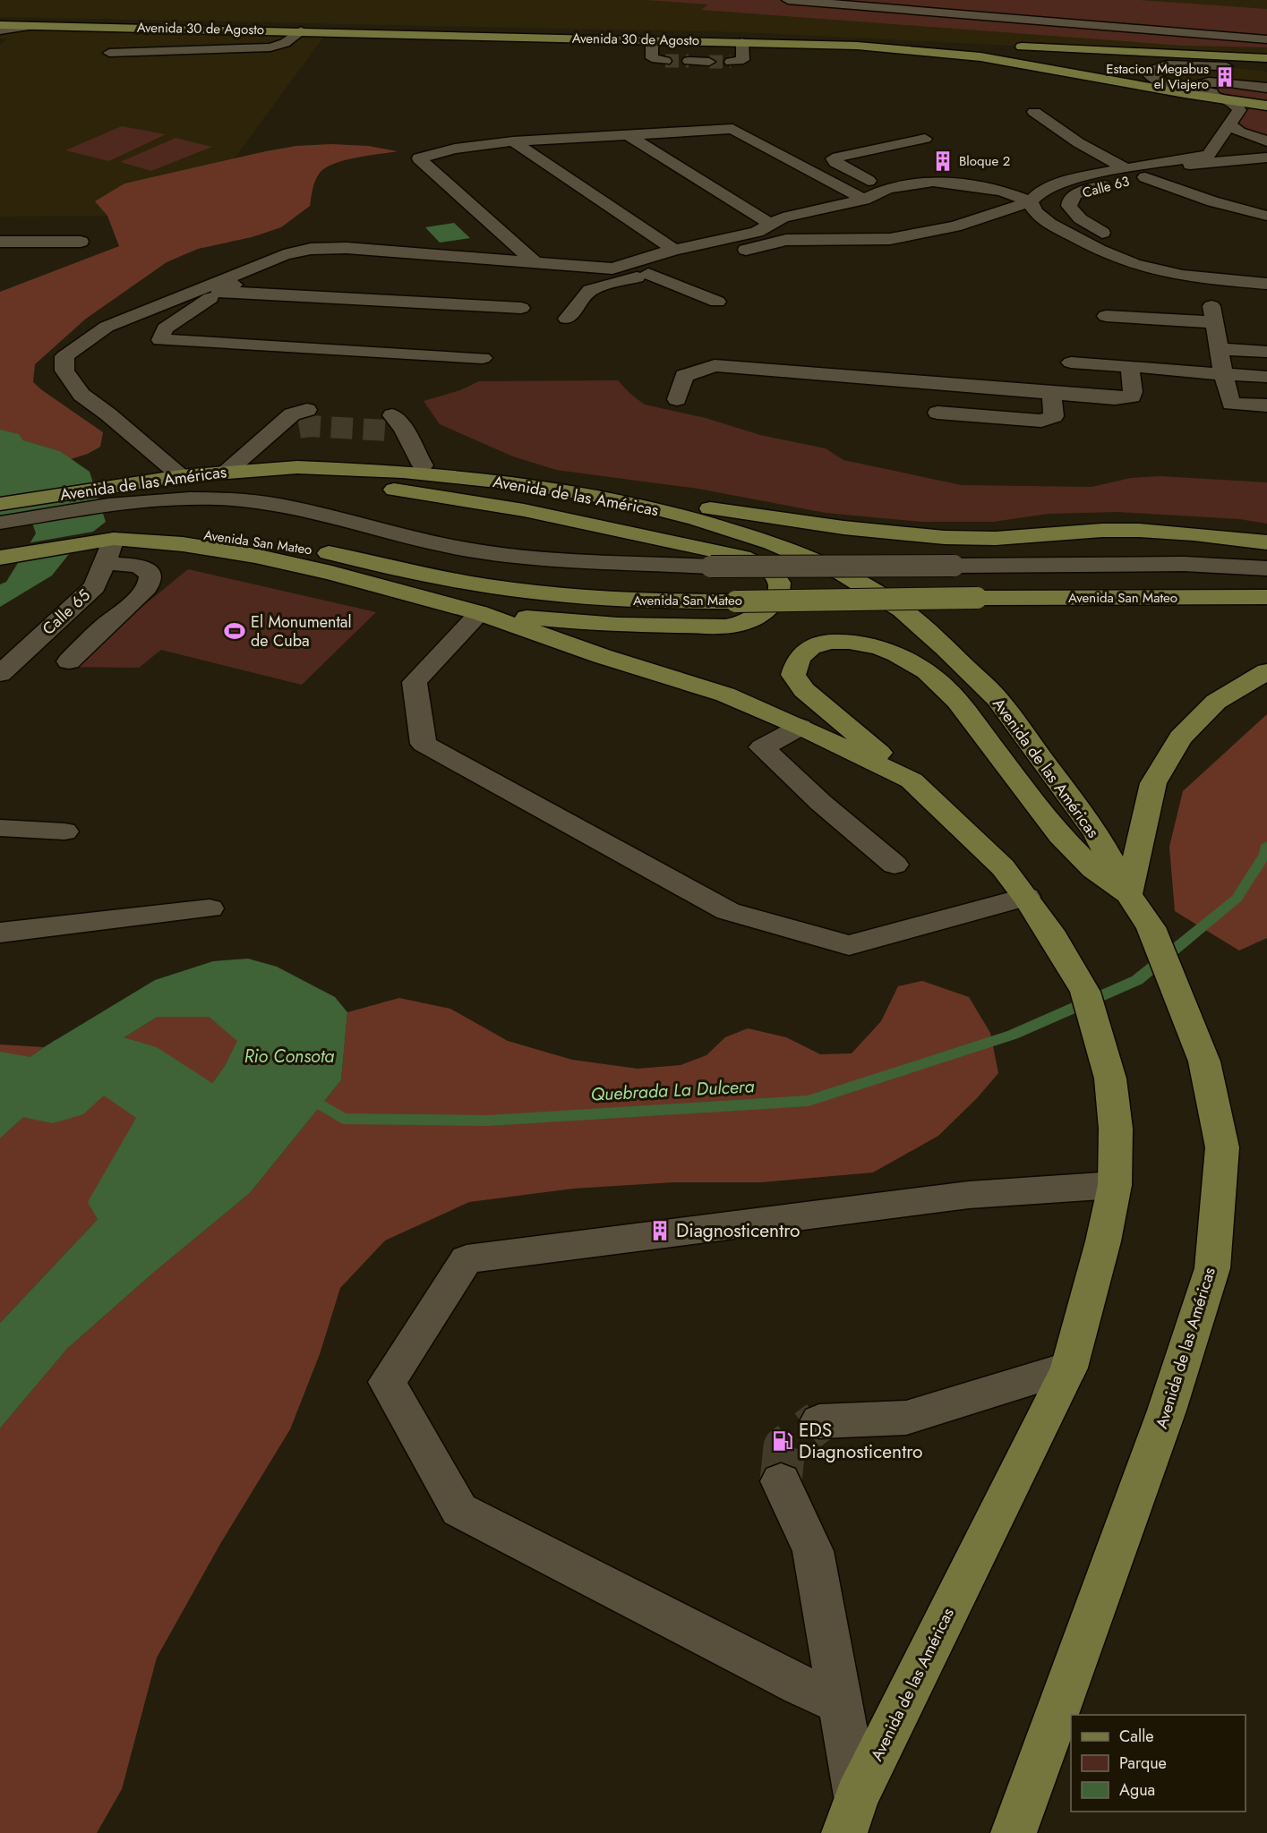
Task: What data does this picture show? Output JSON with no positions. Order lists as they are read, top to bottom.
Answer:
{
  "streets": {
    "main road": ["Avenida 30 de Agosto", "Avenida de las Américas", "Avenida San Mateo"],
    "street": ["Calle 63", "Calle 65"]
  },
  "crossings": [
    ["Avenida de las Américas", "Avenida San Mateo"],
    ["Avenida de las Américas", "Calle 65"],
    ["Avenida San Mateo", "Calle 65"]
  ],
  "water": ["Rio Consota", "Quebrada La Dulcera"],
  "places": {
    "building": ["Estacion Megabus el Viajero", "Bloque 2", "Diagnosticentro"],
    "sports": ["El Monumental de Cuba"],
    "fuel station": ["EDS Diagnosticentro"]
  },
  "legend": ["Calle", "Parque", "Agua"]
}
